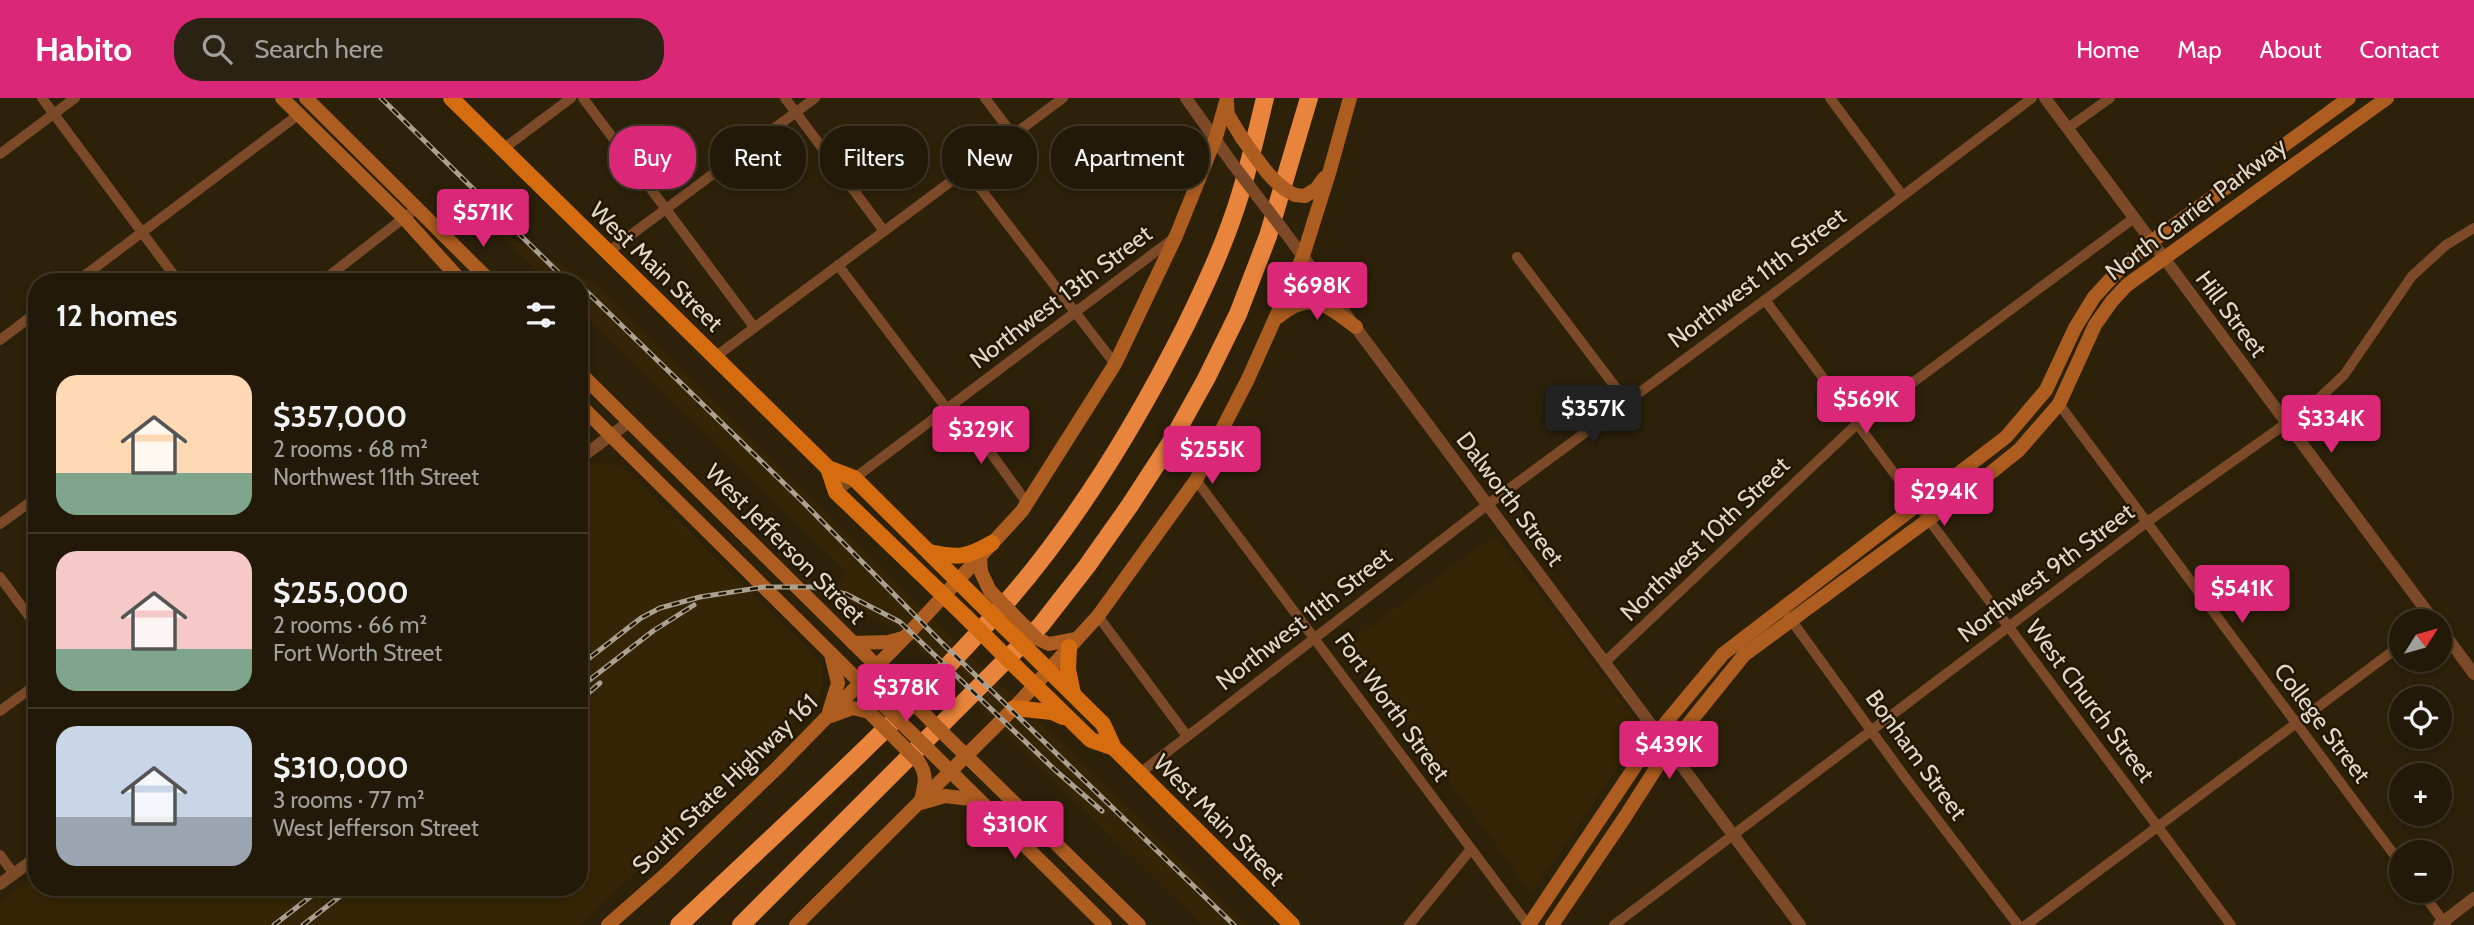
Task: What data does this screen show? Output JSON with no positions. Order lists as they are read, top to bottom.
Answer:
{
  "streets": {
    "main road": [
      "North Carrier Parkway",
      "West Main Street",
      "West Jefferson Street",
      "South State Highway 161"
    ],
    "street": [
      "Northwest 11th Street",
      "Northwest 13th Street",
      "Hill Street",
      "Dalworth Street",
      "Northwest 10th Street",
      "Northwest 9th Street",
      "West Church Street",
      "Fort Worth Street",
      "College Street",
      "Bonham Street"
    ]
  },
  "crossings": [
    ["North Carrier Parkway", "Hill Street"],
    ["North Carrier Parkway", "Dalworth Street"],
    ["North Carrier Parkway", "West Church Street"],
    ["North Carrier Parkway", "Fort Worth Street"],
    ["North Carrier Parkway", "College Street"],
    ["North Carrier Parkway", "Bonham Street"],
    ["West Main Street", "Northwest 11th Street"],
    ["West Main Street", "Northwest 13th Street"],
    ["West Main Street", "South State Highway 161"],
    ["Northwest 11th Street", "Dalworth Street"],
    ["Northwest 11th Street", "West Church Street"],
    ["Northwest 11th Street", "Fort Worth Street"],
    ["Northwest 13th Street", "South State Highway 161"],
    ["Hill Street", "Northwest 10th Street"],
    ["Hill Street", "Northwest 9th Street"],
    ["Dalworth Street", "Northwest 10th Street"],
    ["Dalworth Street", "Northwest 9th Street"],
    ["Dalworth Street", "South State Highway 161"],
    ["Northwest 10th Street", "West Church Street"],
    ["West Jefferson Street", "South State Highway 161"],
    ["Northwest 9th Street", "West Church Street"],
    ["Northwest 9th Street", "College Street"],
    ["Northwest 9th Street", "Bonham Street"]
  ],
  "north": "top right",
  "page": {
    "header": "Habito",
    "search": "Search here",
    "nav": [
      "Home",
      "Map",
      "About",
      "Contact"
    ],
    "chip": [
      "Buy",
      "Rent",
      "Filters",
      "New",
      "Apartment"
    ],
    "price": [
      "$571K",
      "$698K",
      "$569K",
      "$357K",
      "$334K",
      "$329K",
      "$255K",
      "$294K",
      "$541K",
      "$378K",
      "$439K",
      "$310K"
    ],
    "heading": "12 homes",
    "list": [
      {
        "name": "$357,000",
        "note": "2 rooms · 68 m² · Northwest 11th Street"
      },
      {
        "name": "$255,000",
        "note": "2 rooms · 66 m² · Fort Worth Street"
      },
      {
        "name": "$310,000",
        "note": "3 rooms · 77 m² · West Jefferson Street"
      }
    ],
    "map_buttons": ["+", "−"]
  }
}
